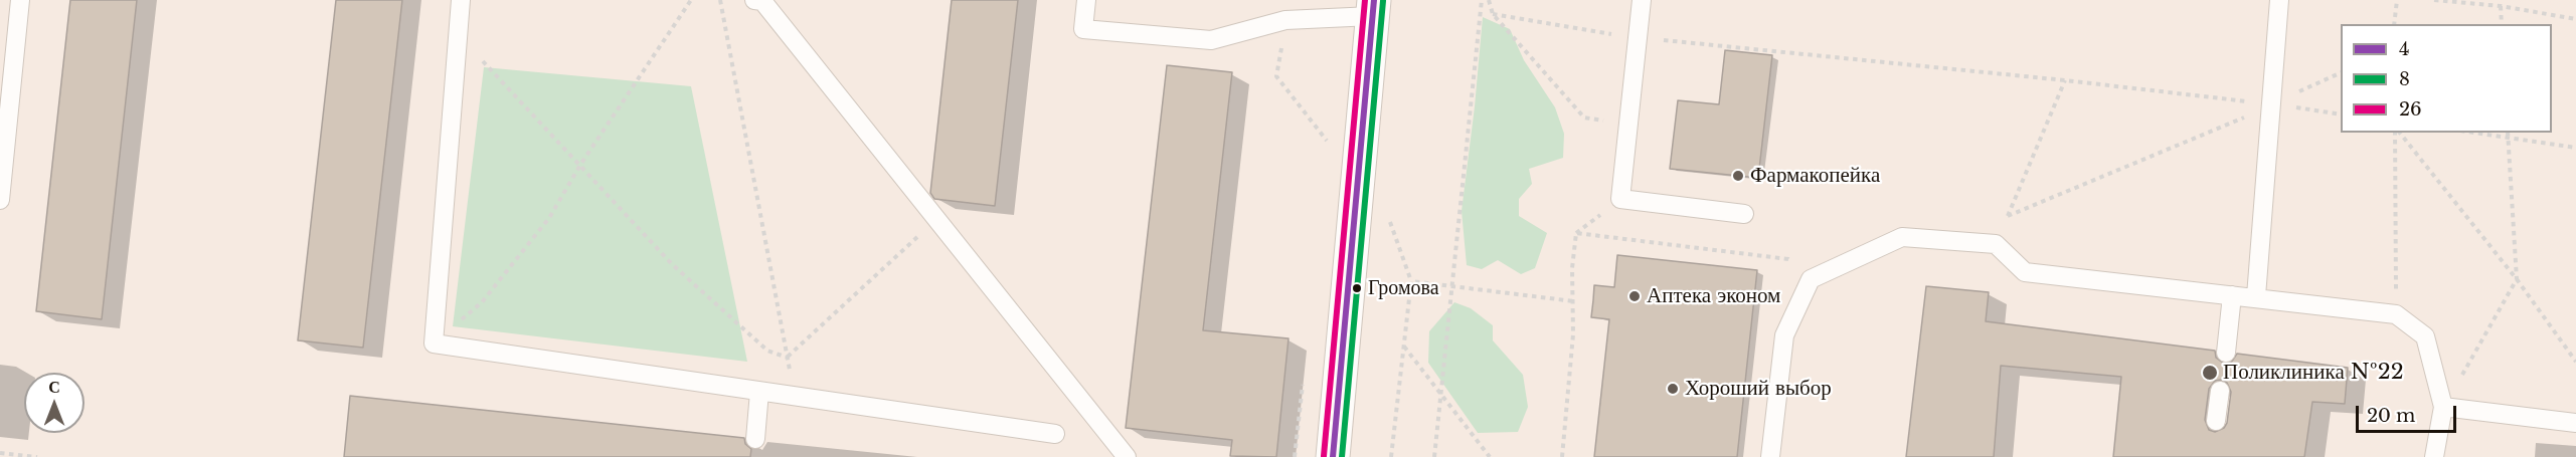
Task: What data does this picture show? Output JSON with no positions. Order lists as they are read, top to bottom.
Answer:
{
  "places": [
    "Фармакопейка",
    "Громова",
    "Аптека эконом",
    "Поликлиника №22",
    "Хороший выбор"
  ],
  "lines": ["transit line 4", "transit line 26", "transit line 8"],
  "legend": ["4", "8", "26"],
  "scale_bar": "20 m",
  "north": "top"
}
